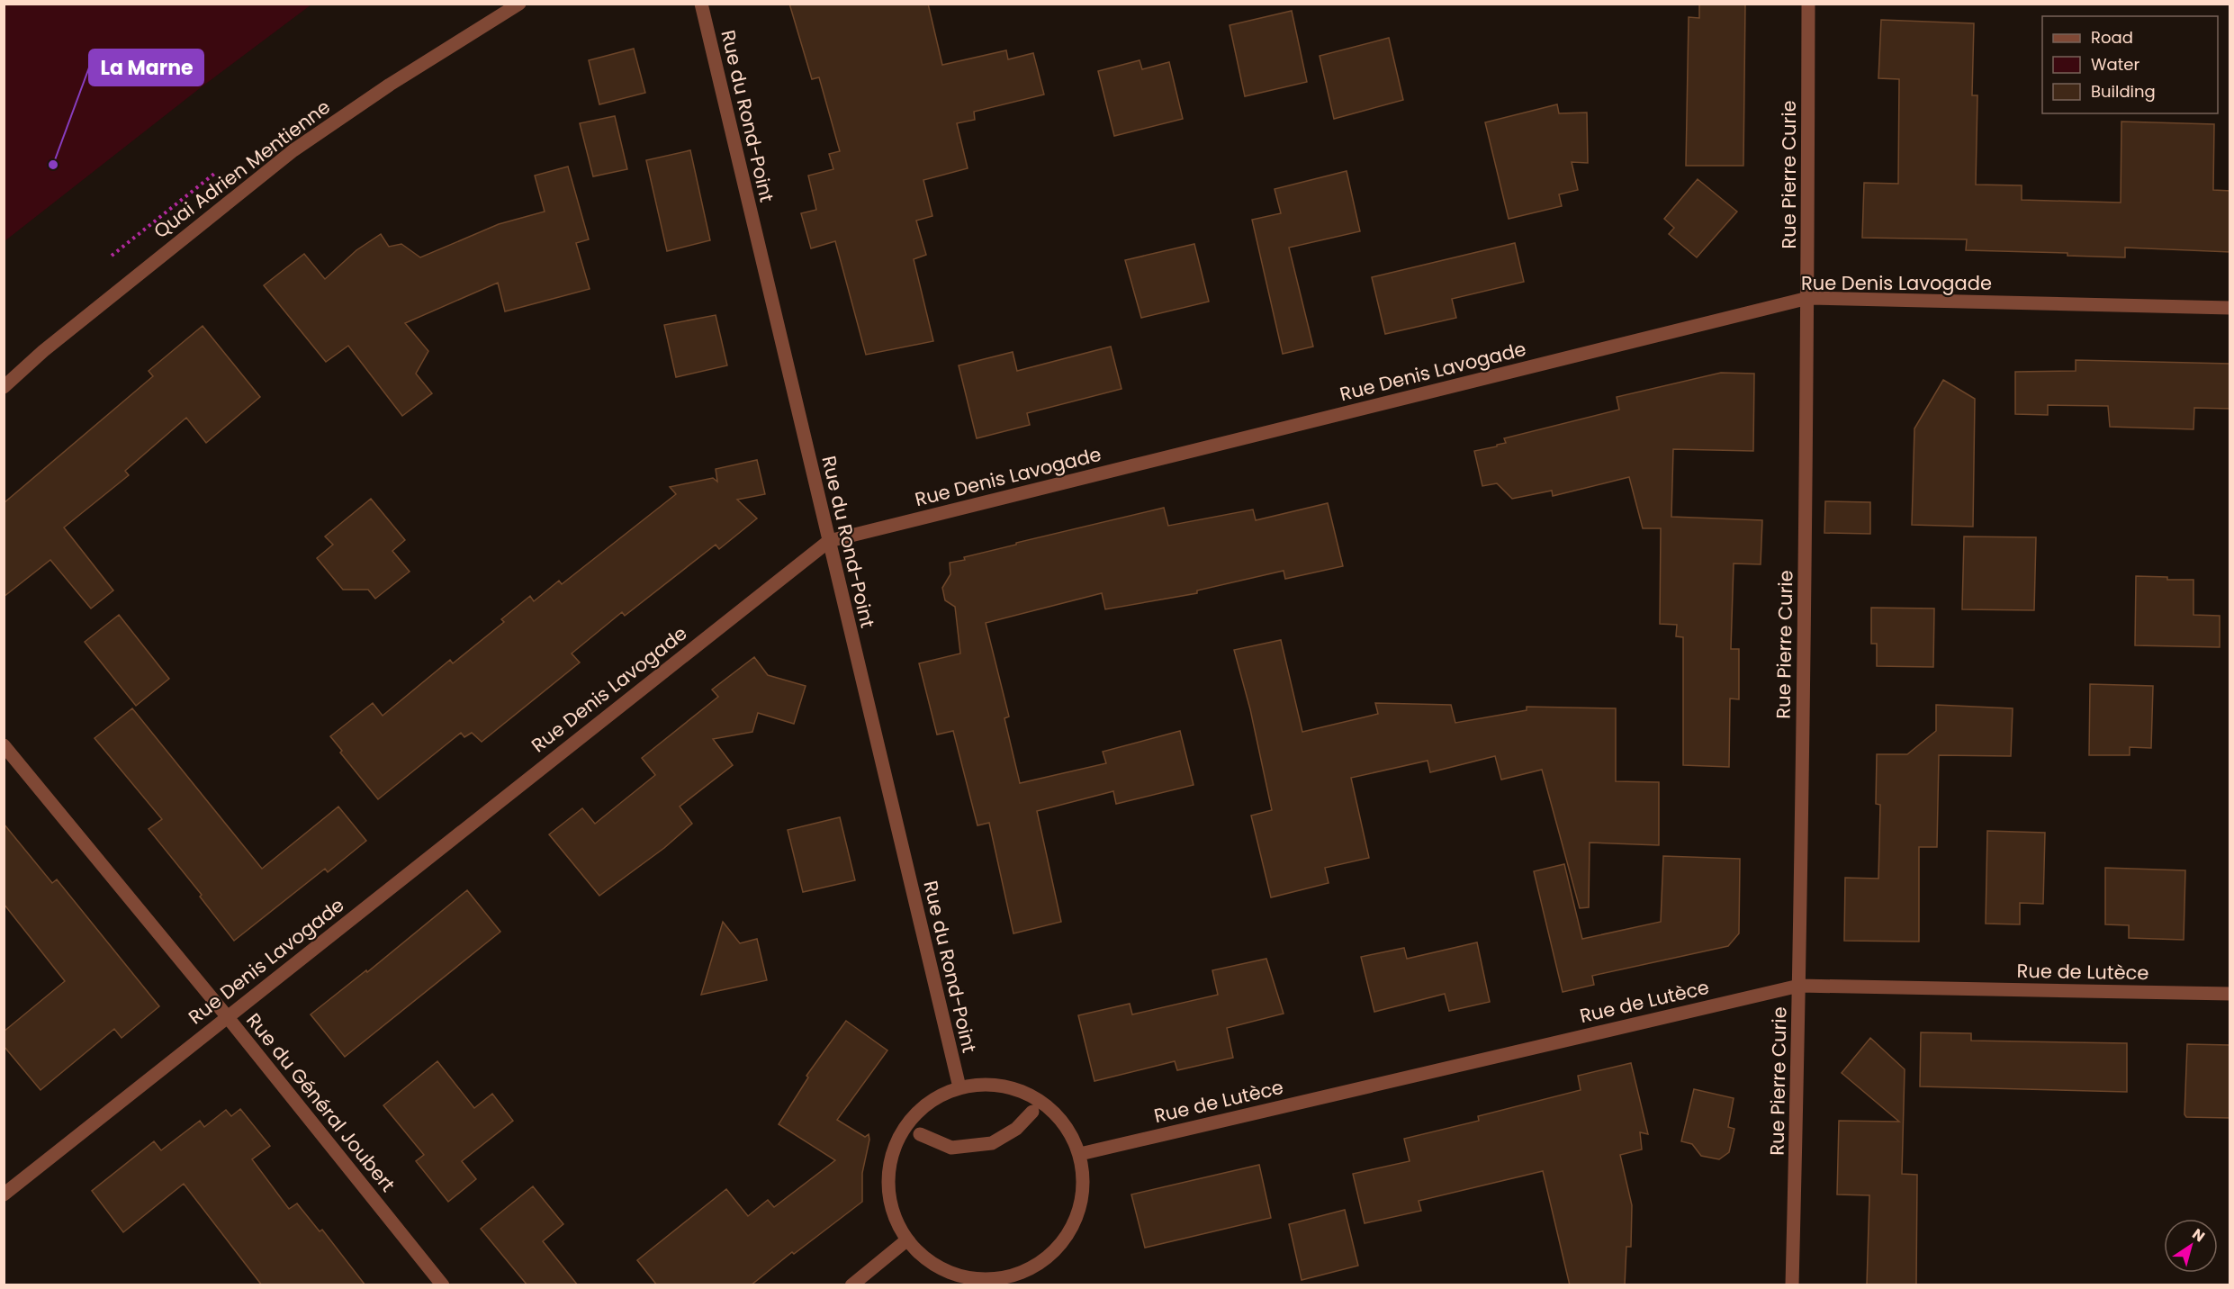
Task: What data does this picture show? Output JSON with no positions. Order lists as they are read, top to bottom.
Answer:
{
  "streets": {
    "street": [
      "Rue du Rond-Point",
      "Quai Adrien Mentienne",
      "Rue Pierre Curie",
      "Rue Denis Lavogade",
      "Rue de Lutèce",
      "Rue du Général Joubert"
    ]
  },
  "crossings": [
    ["Rue du Rond-Point", "Rue Denis Lavogade"],
    ["Rue Pierre Curie", "Rue Denis Lavogade"],
    ["Rue Pierre Curie", "Rue de Lutèce"],
    ["Rue Denis Lavogade", "Rue du Général Joubert"]
  ],
  "places": ["La Marne"],
  "legend": ["Road", "Water", "Building"],
  "north": "top right"
}
